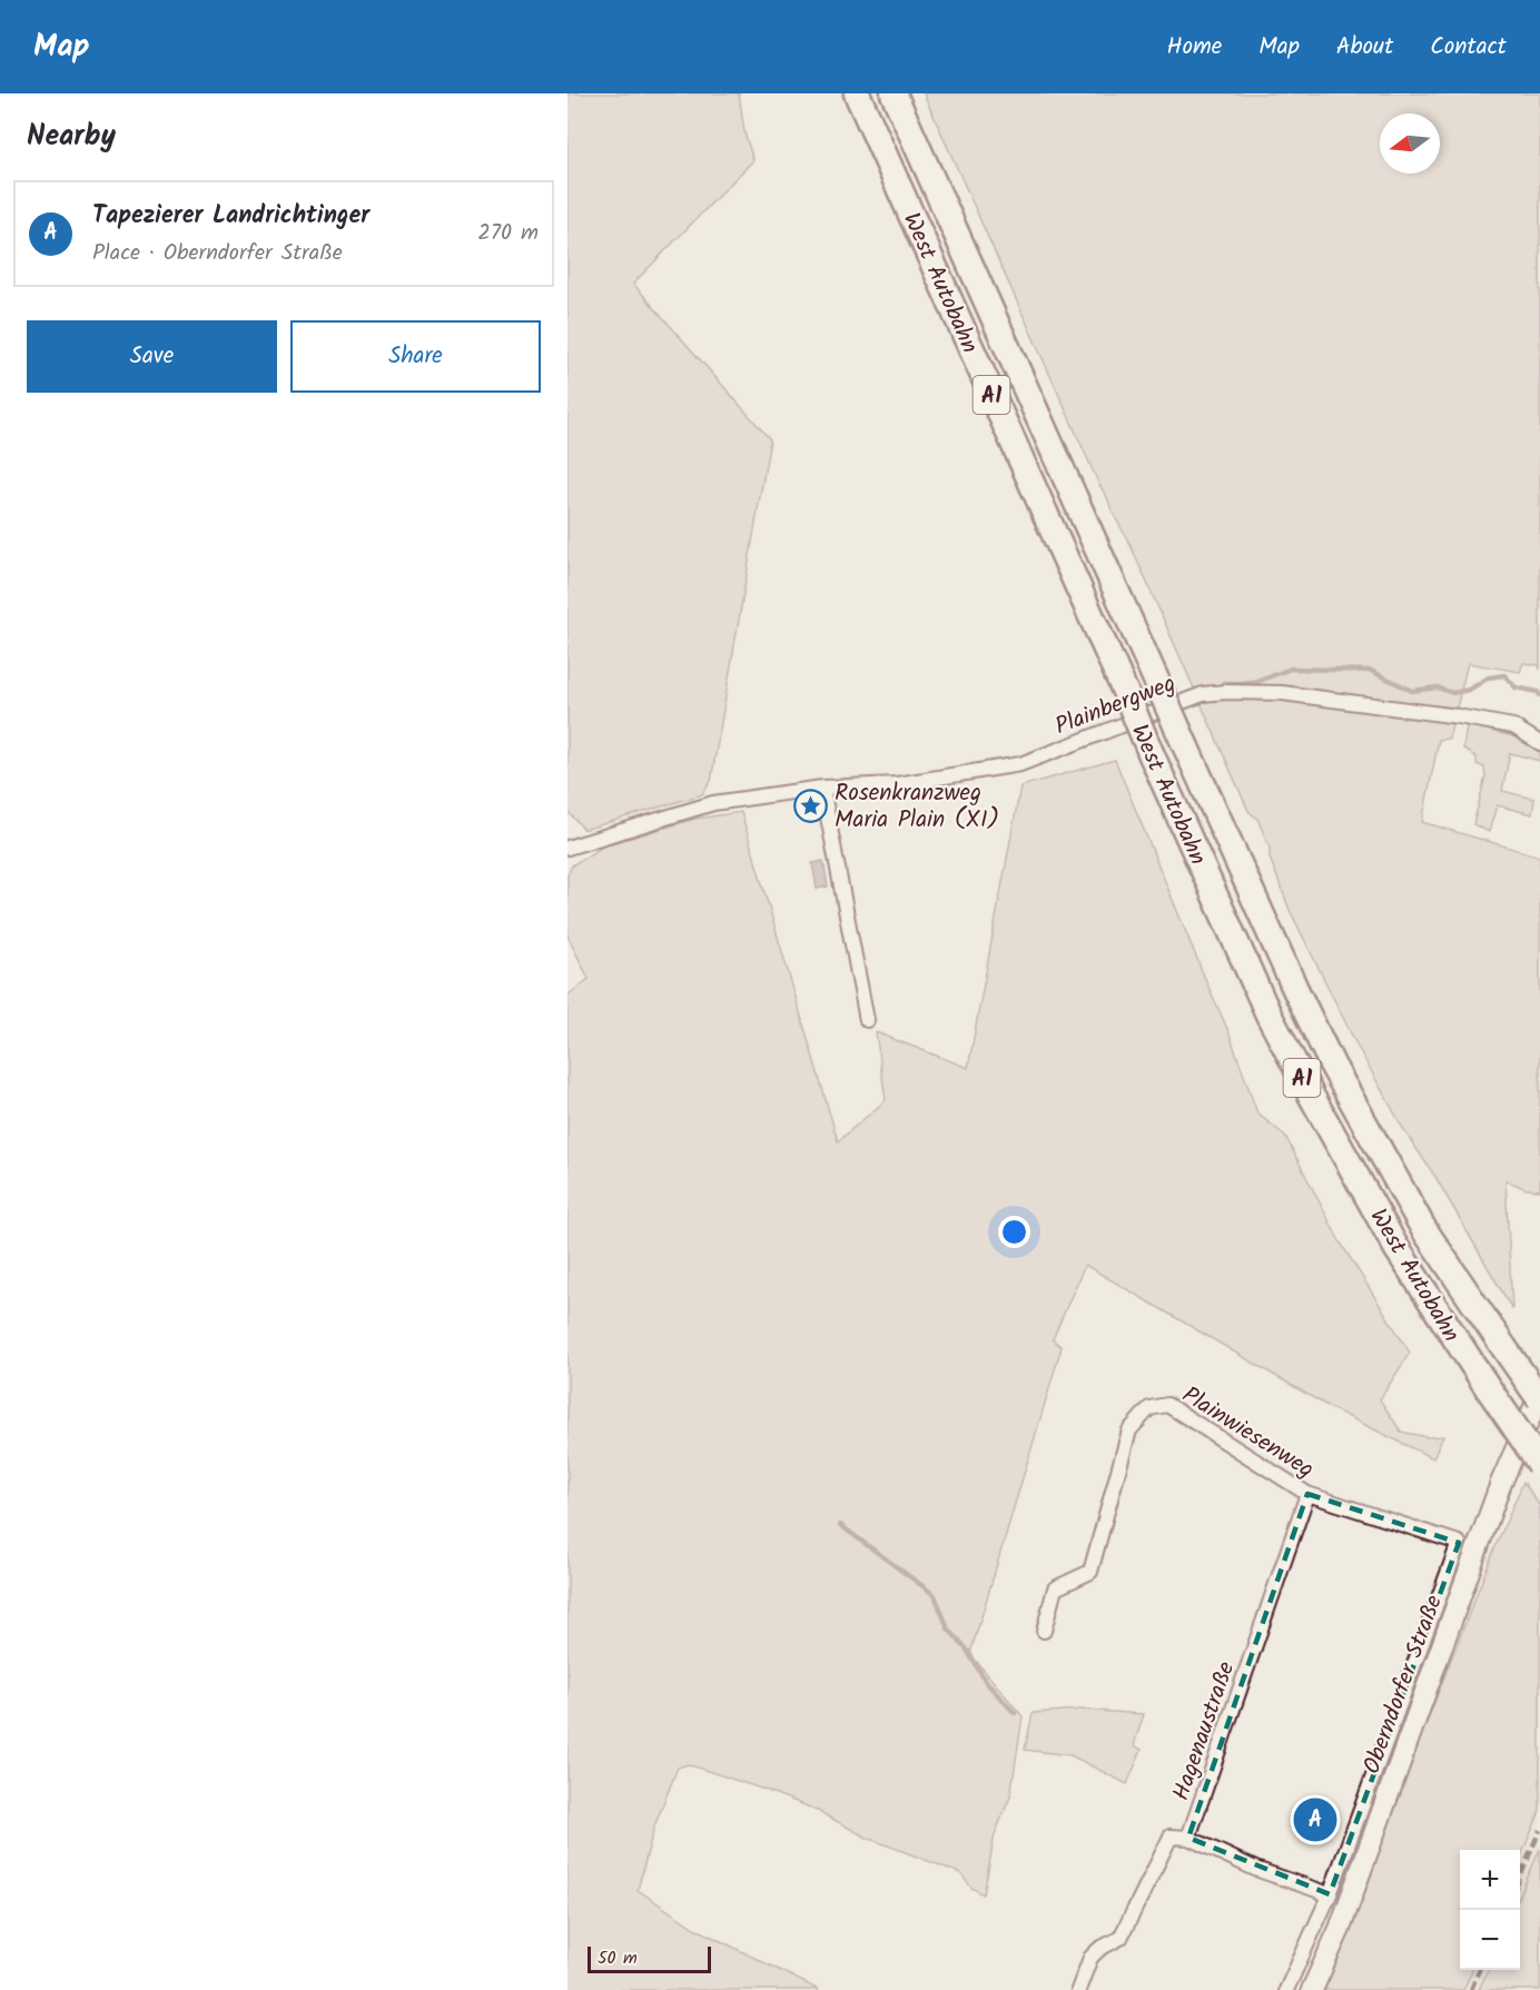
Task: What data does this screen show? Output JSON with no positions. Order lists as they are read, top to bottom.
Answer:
{
  "streets": {
    "highway": ["West Autobahn", "A1"],
    "main road": ["Oberndorfer Straße"],
    "street": ["Plainbergweg", "Plainwiesenweg", "Hagenaustraße"]
  },
  "crossings": [
    ["West Autobahn", "Oberndorfer Straße"],
    ["Plainwiesenweg", "Oberndorfer Straße"],
    ["Plainwiesenweg", "Hagenaustraße"],
    ["Oberndorfer Straße", "Hagenaustraße"]
  ],
  "places": {
    "place": ["Rosenkranzweg Maria Plain (XI)"]
  },
  "scale_bar": "50 m",
  "north": "left",
  "page": {
    "header": "Map",
    "nav": [
      "Home",
      "Map",
      "About",
      "Contact"
    ],
    "heading": "Nearby",
    "list": [
      {
        "mark": "A",
        "name": "Tapezierer Landrichtinger",
        "note": "Place · Oberndorfer Straße",
        "value": "270 m"
      }
    ],
    "buttons": ["Save", "Share"],
    "pins": "A",
    "map_buttons": ["+", "−"],
    "scale": "50 m"
  }
}
